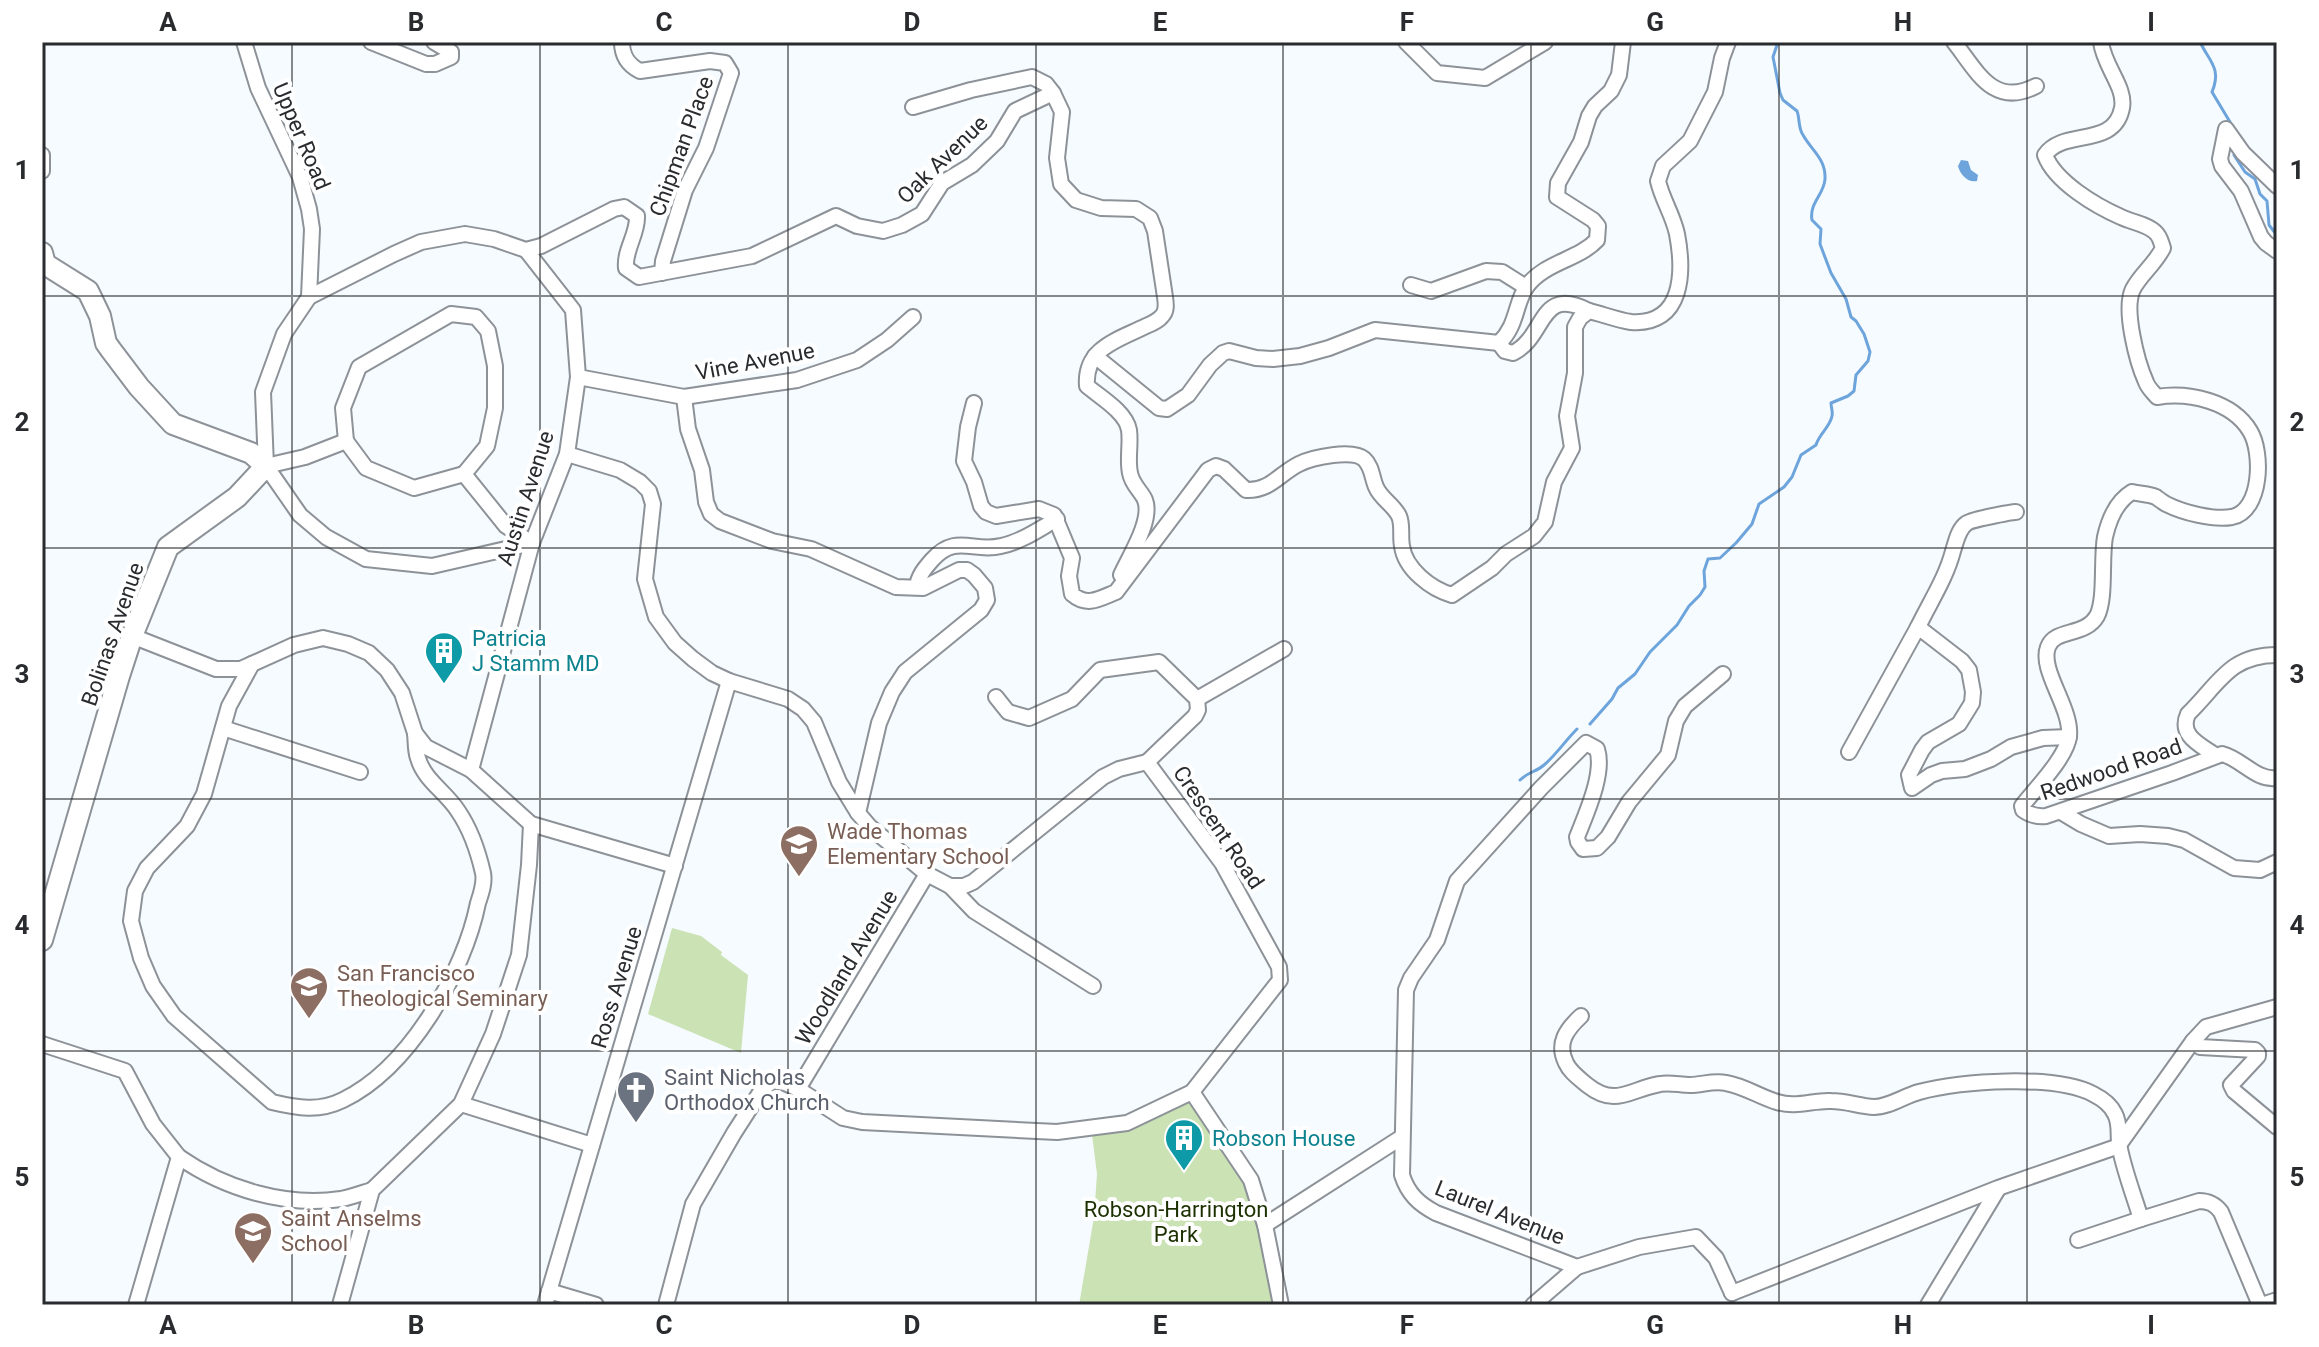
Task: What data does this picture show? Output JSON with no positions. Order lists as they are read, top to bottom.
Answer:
{
  "streets": {
    "street": [
      "Upper Road",
      "Chipman Place",
      "Oak Avenue",
      "Vine Avenue",
      "Austin Avenue",
      "Bolinas Avenue",
      "Redwood Road",
      "Crescent Road",
      "Woodland Avenue",
      "Ross Avenue",
      "Laurel Avenue"
    ]
  },
  "crossings": [
    ["Chipman Place", "Oak Avenue"],
    ["Oak Avenue", "Austin Avenue"],
    ["Vine Avenue", "Austin Avenue"],
    ["Crescent Road", "Woodland Avenue"]
  ],
  "parks": ["Robson-Harrington Park"],
  "places": {
    "building": ["Patricia J Stamm MD", "Robson House"],
    "school or university": ["Wade Thomas Elementary School", "San Francisco Theological Seminary", "Saint Anselms School"],
    "church": ["Saint Nicholas Orthodox Church"]
  },
  "grid": {
    "columns": [
      "A",
      "B",
      "C",
      "D",
      "E",
      "F",
      "G",
      "H",
      "I"
    ],
    "rows": [
      "1",
      "2",
      "3",
      "4",
      "5"
    ]
  }
}
